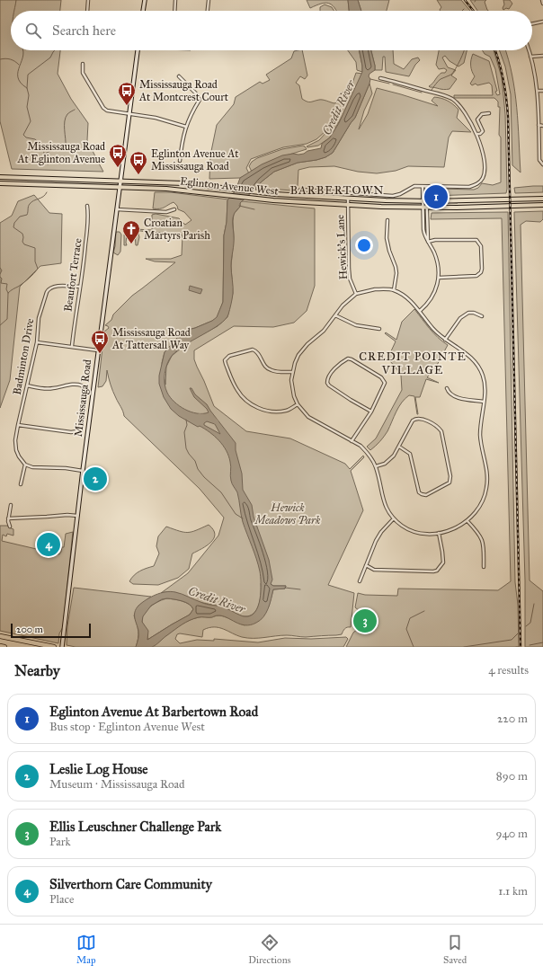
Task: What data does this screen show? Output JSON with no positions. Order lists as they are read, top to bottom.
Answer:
{
  "streets": {
    "main road": ["Eglinton Avenue West", "Mississauga Road"],
    "street": ["Hewick's Lane", "Beaufort Terrace", "Badminton Drive"]
  },
  "crossings": [
    ["Eglinton Avenue West", "Hewick's Lane"],
    ["Eglinton Avenue West", "Mississauga Road"],
    ["Beaufort Terrace", "Badminton Drive"]
  ],
  "districts": ["BARBERTOWN", "CREDIT POINTE VILLAGE"],
  "water": ["Credit River"],
  "parks": ["Hewick Meadows Park"],
  "places": {
    "bus stop": [
      "Mississauga Road At Montcrest Court",
      "Mississauga Road At Eglinton Avenue",
      "Eglinton Avenue At Mississauga Road",
      "Mississauga Road At Tattersall Way"
    ],
    "church": ["Croatian Martyrs Parish"]
  },
  "scale_bar": "200 m",
  "page": {
    "search": "Search here",
    "pins": [
      "1",
      "2",
      "4",
      "3"
    ],
    "scale": "200 m",
    "heading": ["Nearby", "4 results"],
    "list": [
      {
        "mark": "1",
        "name": "Eglinton Avenue At Barbertown Road",
        "note": "Bus stop · Eglinton Avenue West",
        "value": "220 m"
      },
      {
        "mark": "2",
        "name": "Leslie Log House",
        "note": "Museum · Mississauga Road",
        "value": "890 m"
      },
      {
        "mark": "3",
        "name": "Ellis Leuschner Challenge Park",
        "note": "Park",
        "value": "940 m"
      },
      {
        "mark": "4",
        "name": "Silverthorn Care Community",
        "note": "Place",
        "value": "1.1 km"
      }
    ],
    "nav": ["Map", "Directions", "Saved"]
  }
}
